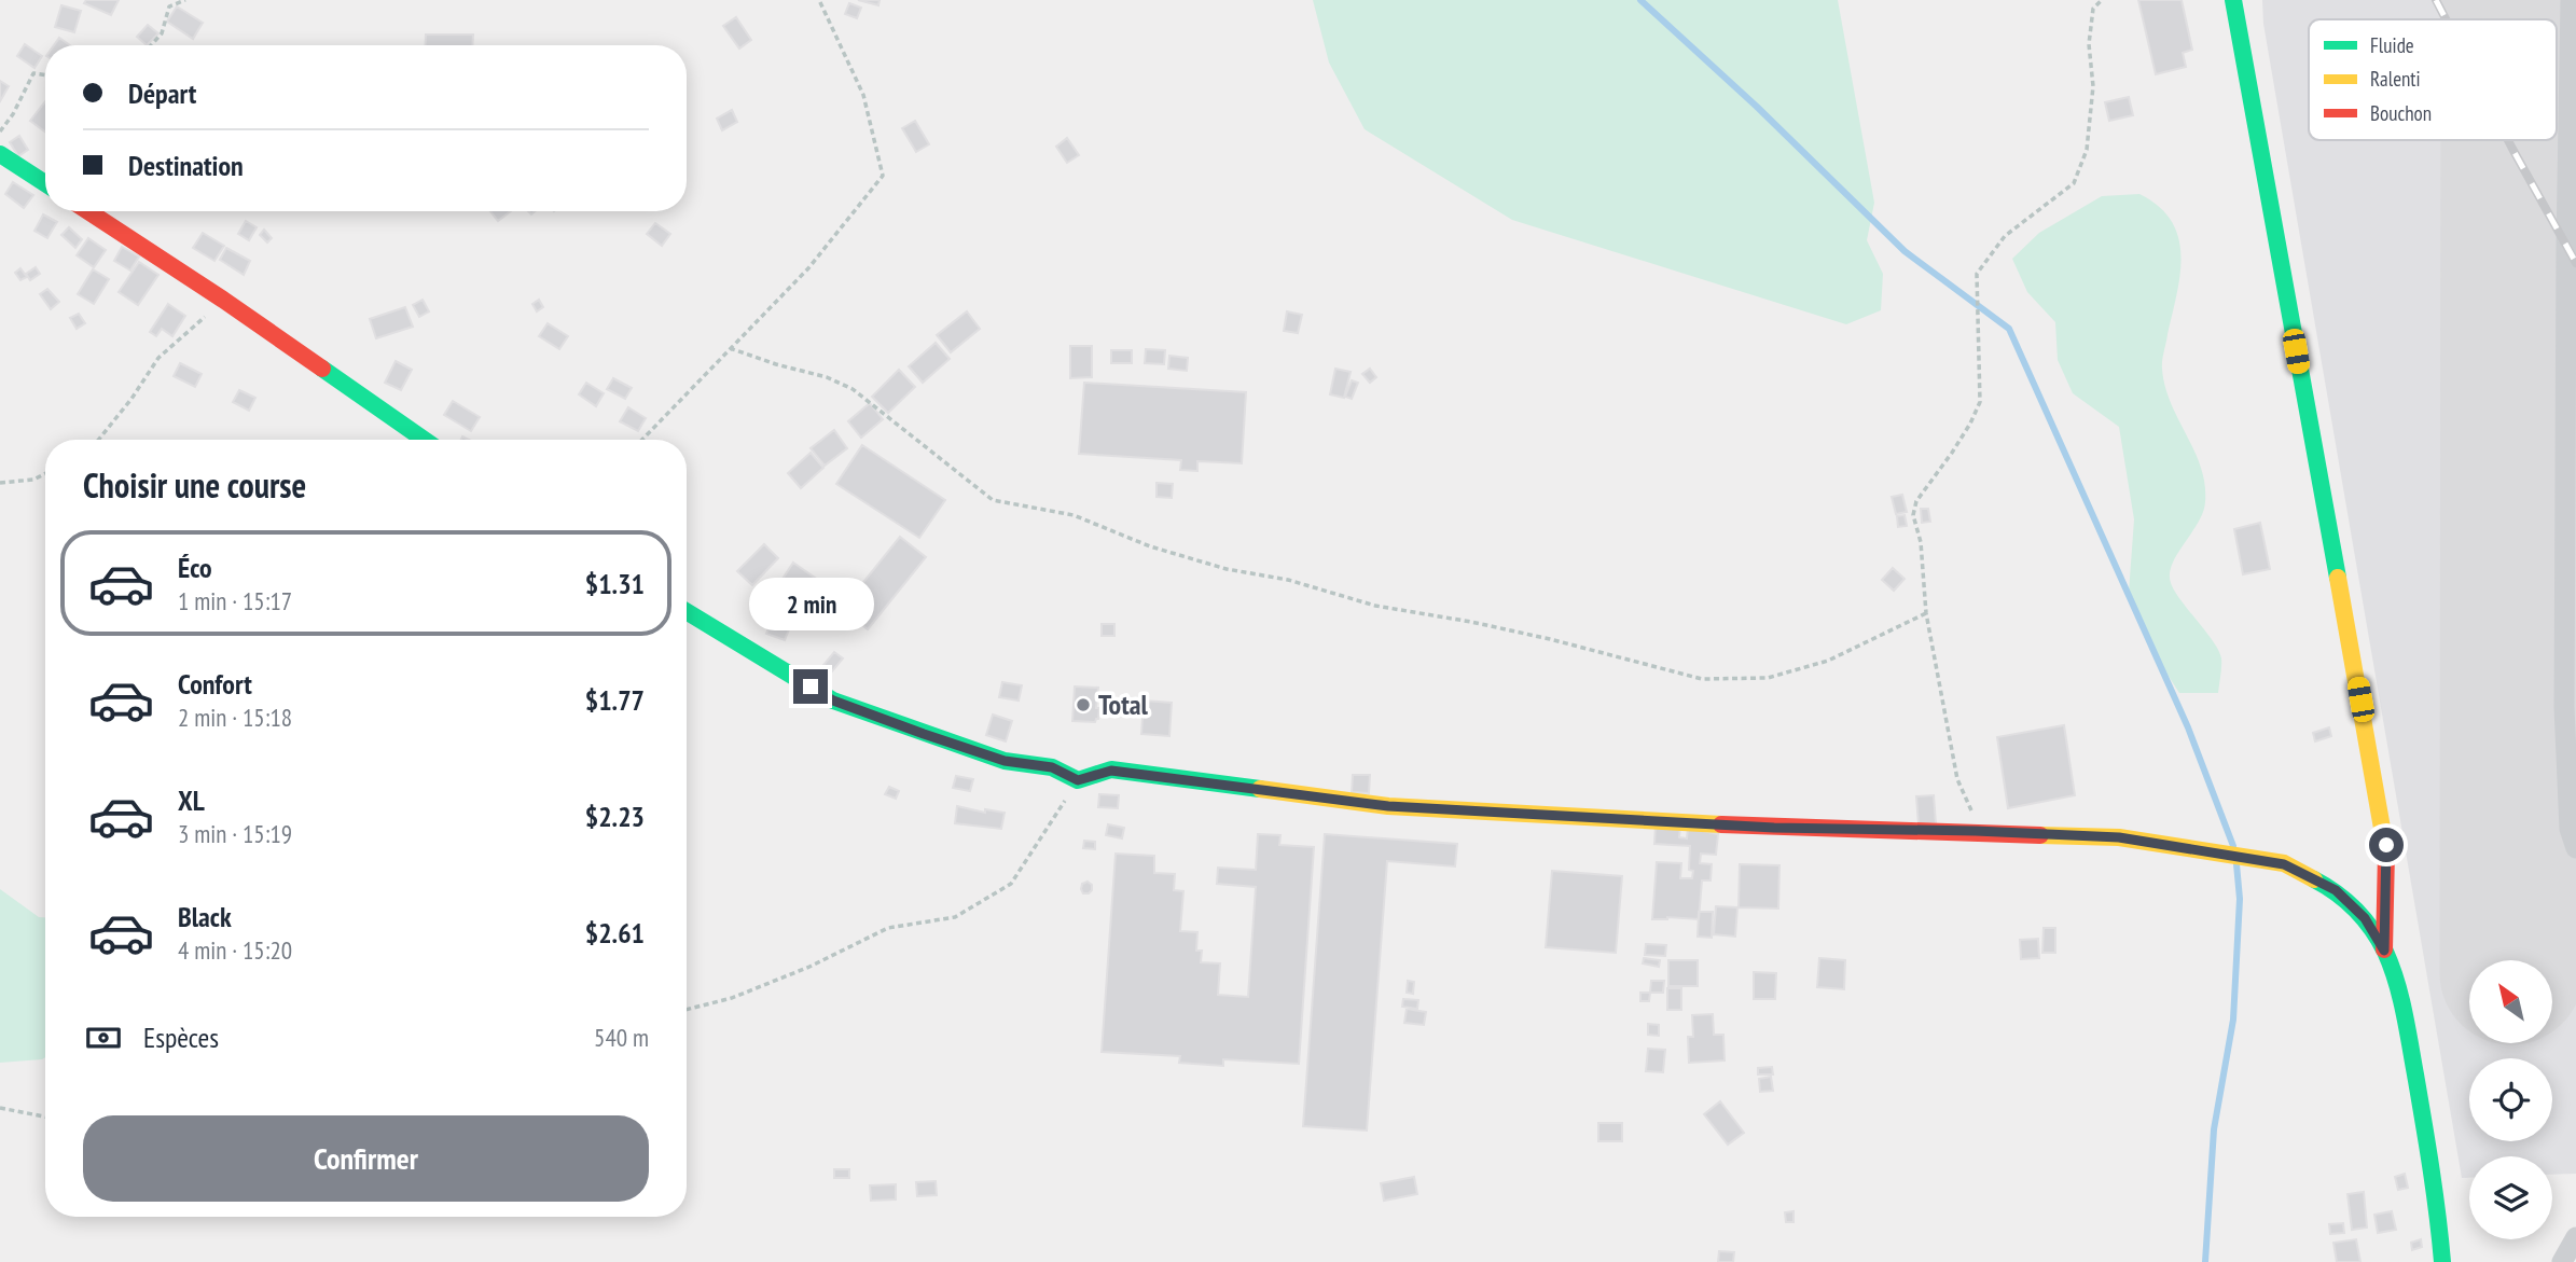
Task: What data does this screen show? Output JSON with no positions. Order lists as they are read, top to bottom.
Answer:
{
  "places": ["Total"],
  "legend": ["Fluide", "Ralenti", "Bouchon"],
  "north": "top left",
  "page": {
    "banner": ["Départ", "Destination"],
    "heading": "Choisir une course",
    "list": [
      {
        "name": "Éco",
        "note": "1 min · 15:17",
        "value": "$1.31"
      },
      {
        "name": "Confort",
        "note": "2 min · 15:18",
        "value": "$1.77"
      },
      {
        "name": "XL",
        "note": "3 min · 15:19",
        "value": "$2.23"
      },
      {
        "name": "Black",
        "note": "4 min · 15:20",
        "value": "$2.61"
      }
    ],
    "bubble": "2 min",
    "pay": ["Espèces", "540 m"],
    "buttons": "Confirmer"
  }
}
